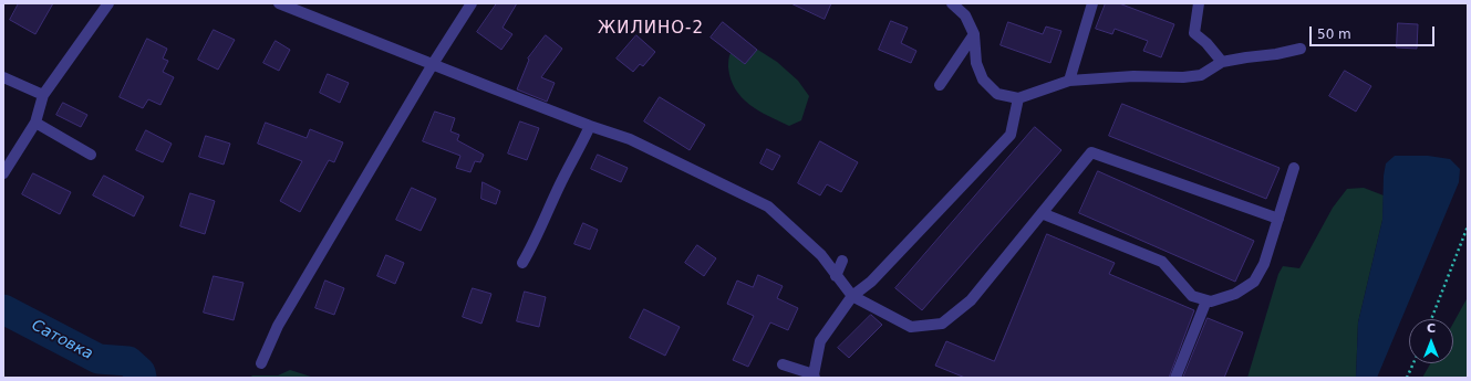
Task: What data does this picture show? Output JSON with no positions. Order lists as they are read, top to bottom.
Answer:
{
  "districts": ["ЖИЛИНО-2"],
  "water": ["Сатовка"],
  "scale_bar": "50 m",
  "north": "top"
}
